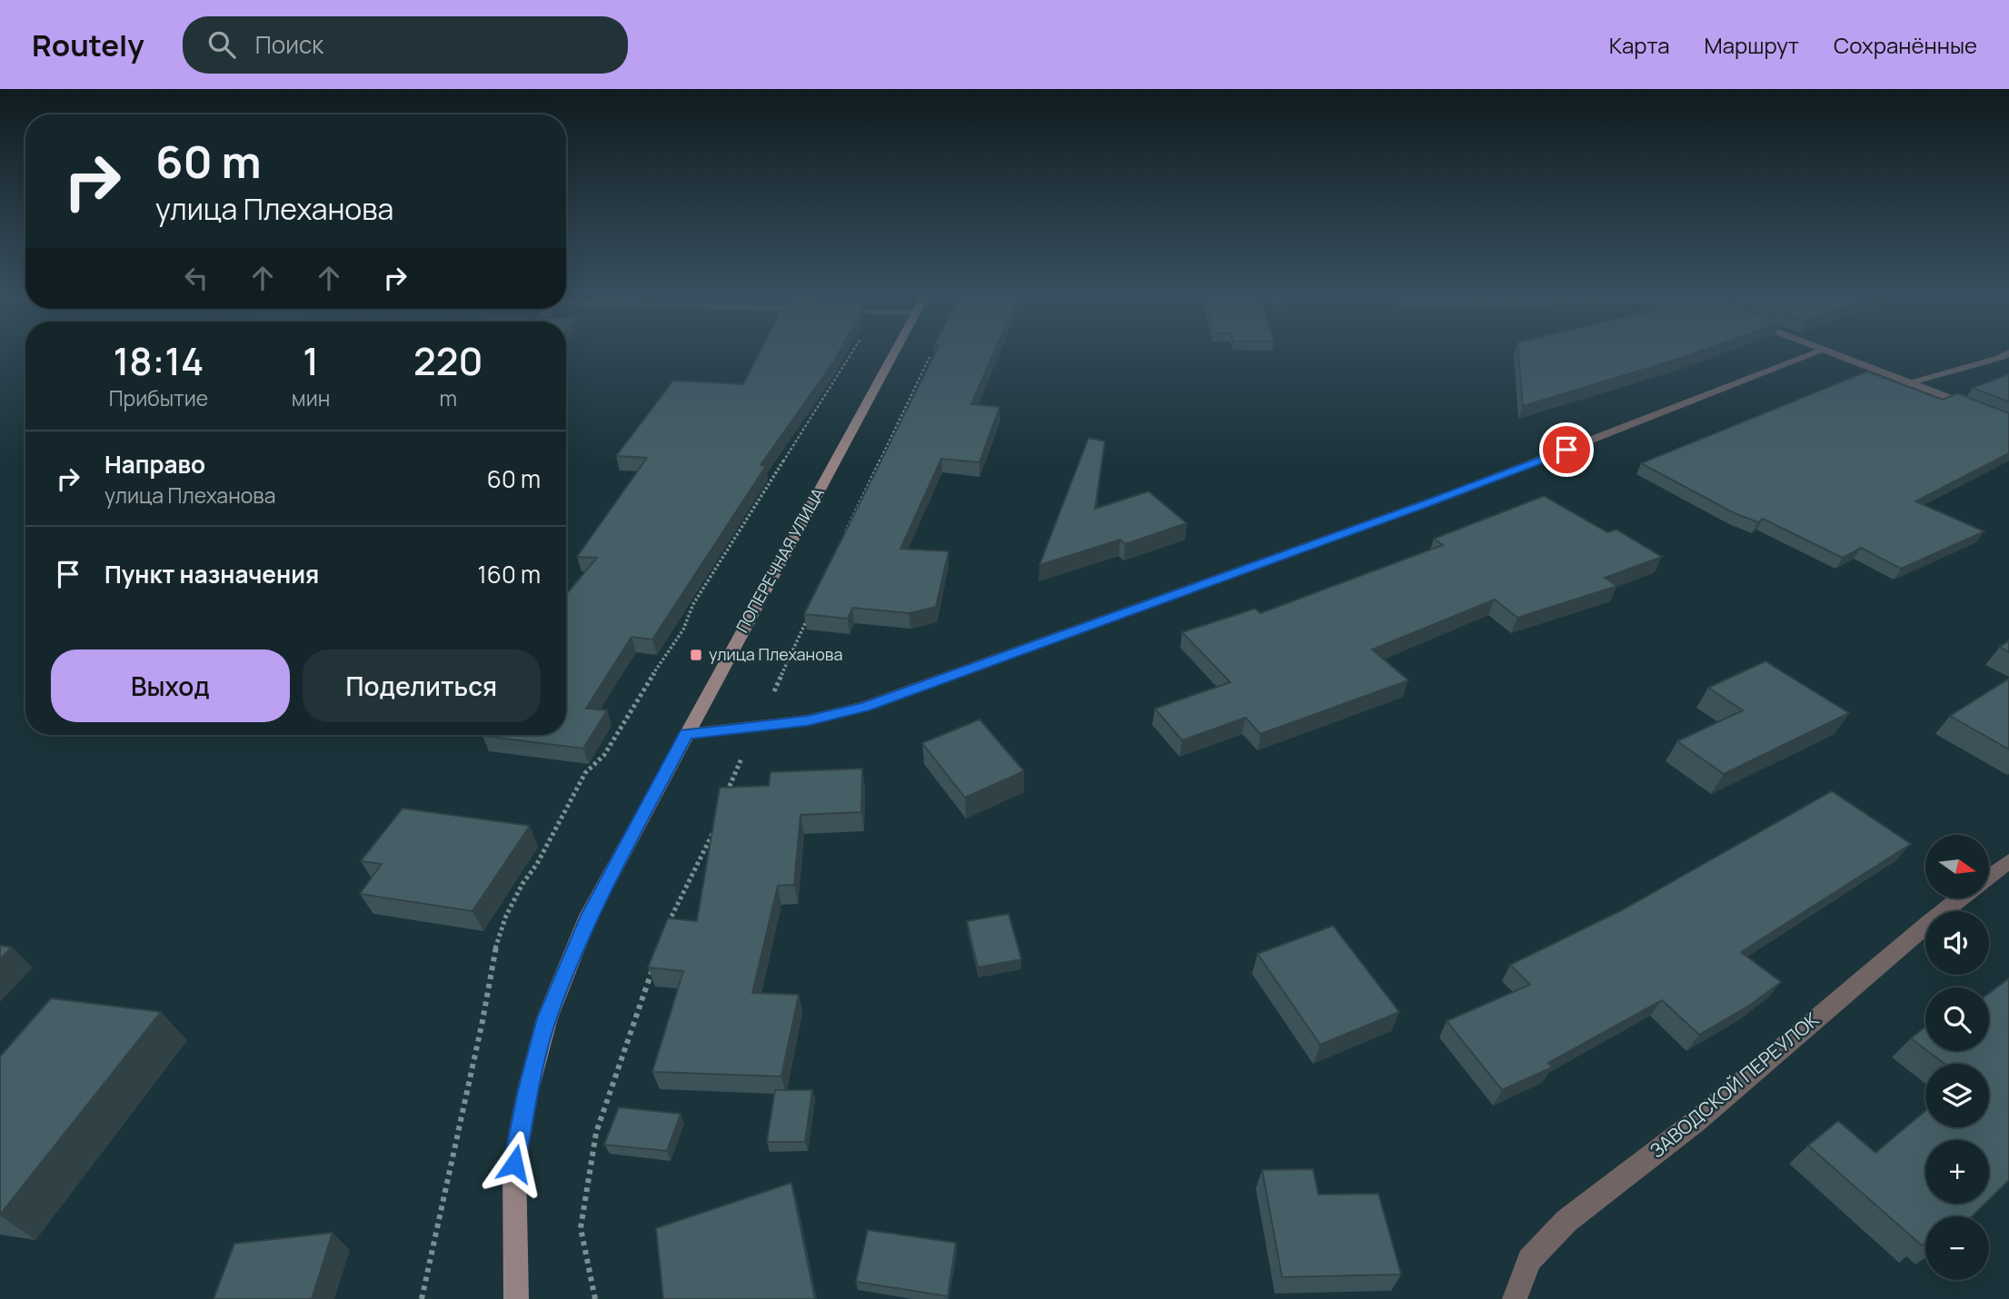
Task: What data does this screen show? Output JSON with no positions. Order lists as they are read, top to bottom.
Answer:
{
  "streets": {
    "main road": ["ПОПЕРЕЧНАЯ УЛИЦА"],
    "street": ["ЗАВОДСКОЙ ПЕРЕУЛОК"]
  },
  "places": {
    "transit": ["улица Плеханова"]
  },
  "north": "right",
  "page": {
    "header": "Routely",
    "search": "Поиск",
    "nav": ["Карта", "Маршрут", "Сохранённые"],
    "turn": ["60 m", "улица Плеханова"],
    "eta": [
      "18:14",
      "Прибытие",
      "1",
      "мин",
      "220",
      "m"
    ],
    "list": [
      {
        "name": "Направо",
        "note": "улица Плеханова",
        "value": "60 m"
      },
      {
        "name": "Пункт назначения",
        "value": "160 m"
      }
    ],
    "buttons": ["Выход", "Поделиться"],
    "map_buttons": ["+", "−"]
  }
}
